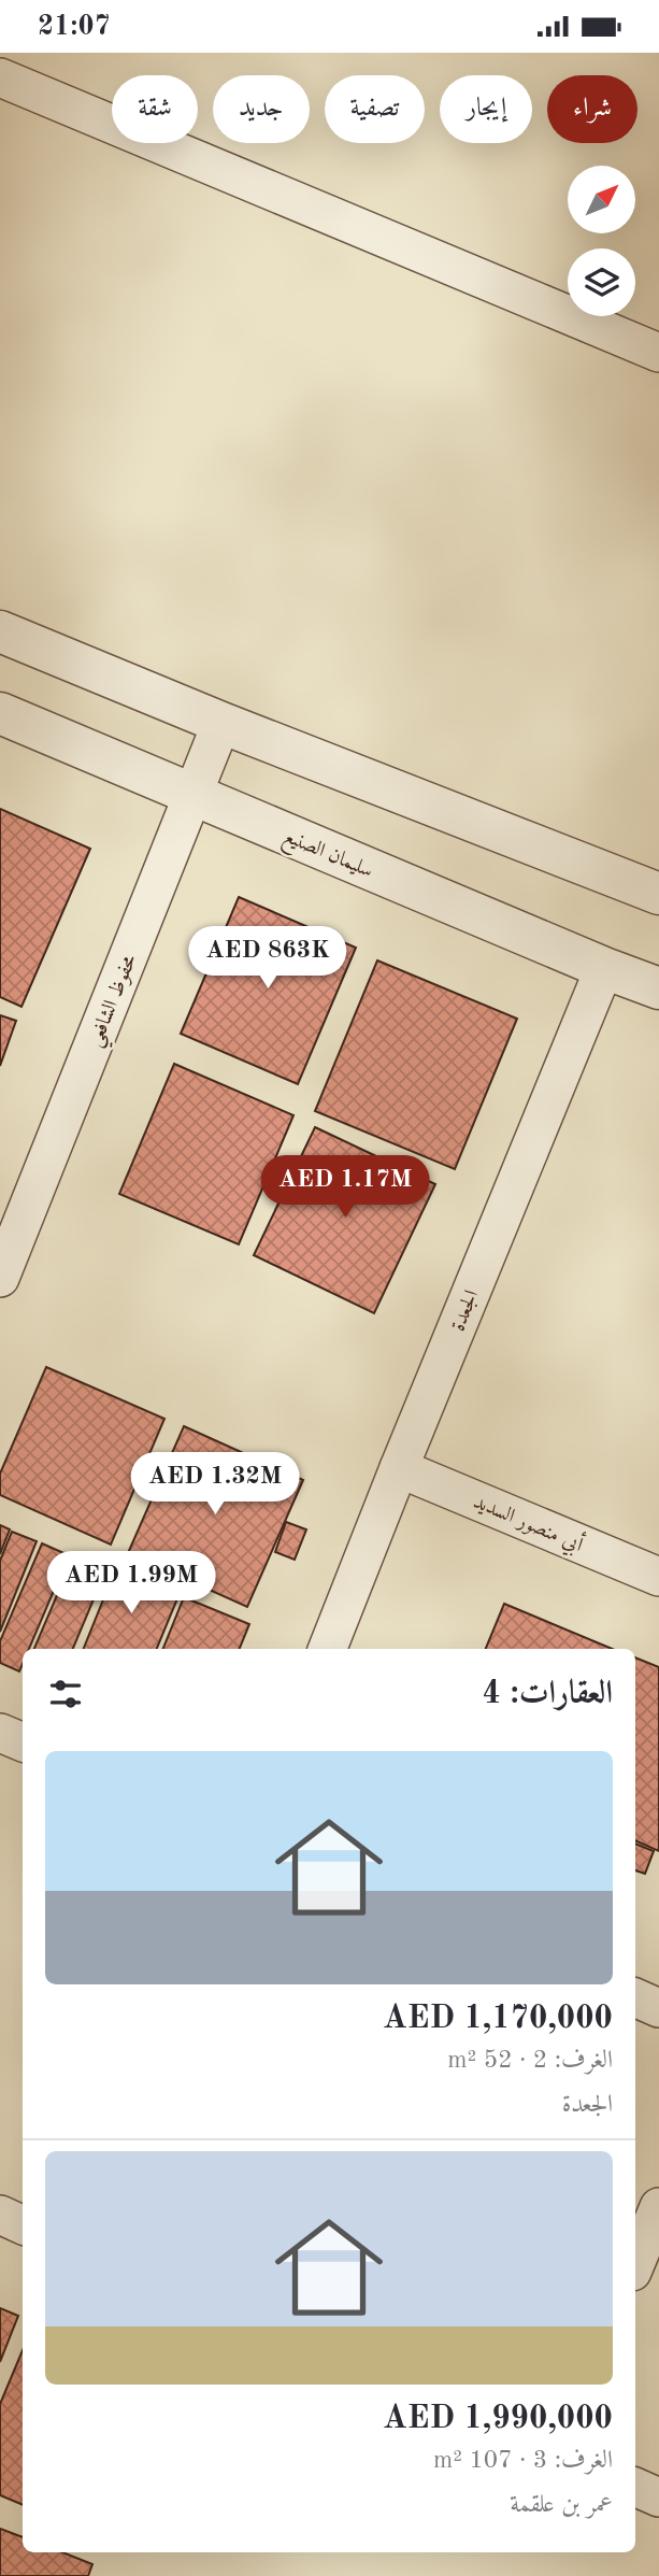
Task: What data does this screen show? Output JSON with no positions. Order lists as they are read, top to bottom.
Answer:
{
  "streets": {
    "street": [
      "سليمان الصنيع",
      "محفوظ الشافعي",
      "الجعدة",
      "أبي منصور السديد"
    ]
  },
  "crossings": [
    ["سليمان الصنيع", "محفوظ الشافعي"],
    ["سليمان الصنيع", "الجعدة"],
    ["الجعدة", "أبي منصور السديد"]
  ],
  "north": "top right",
  "page": {
    "status": "21:07",
    "chip": [
      "شراء",
      "إيجار",
      "تصفية",
      "جديد",
      "شقة"
    ],
    "price": [
      "AED 863K",
      "AED 1.17M",
      "AED 1.32M",
      "AED 1.99M"
    ],
    "heading": "العقارات: 4",
    "list": [
      {
        "name": "AED 1,170,000",
        "note": "الغرف: 2 · 52 m² · الجعدة"
      },
      {
        "name": "AED 1,990,000",
        "note": "الغرف: 3 · 107 m² · عمر بن علقمة"
      }
    ]
  }
}
